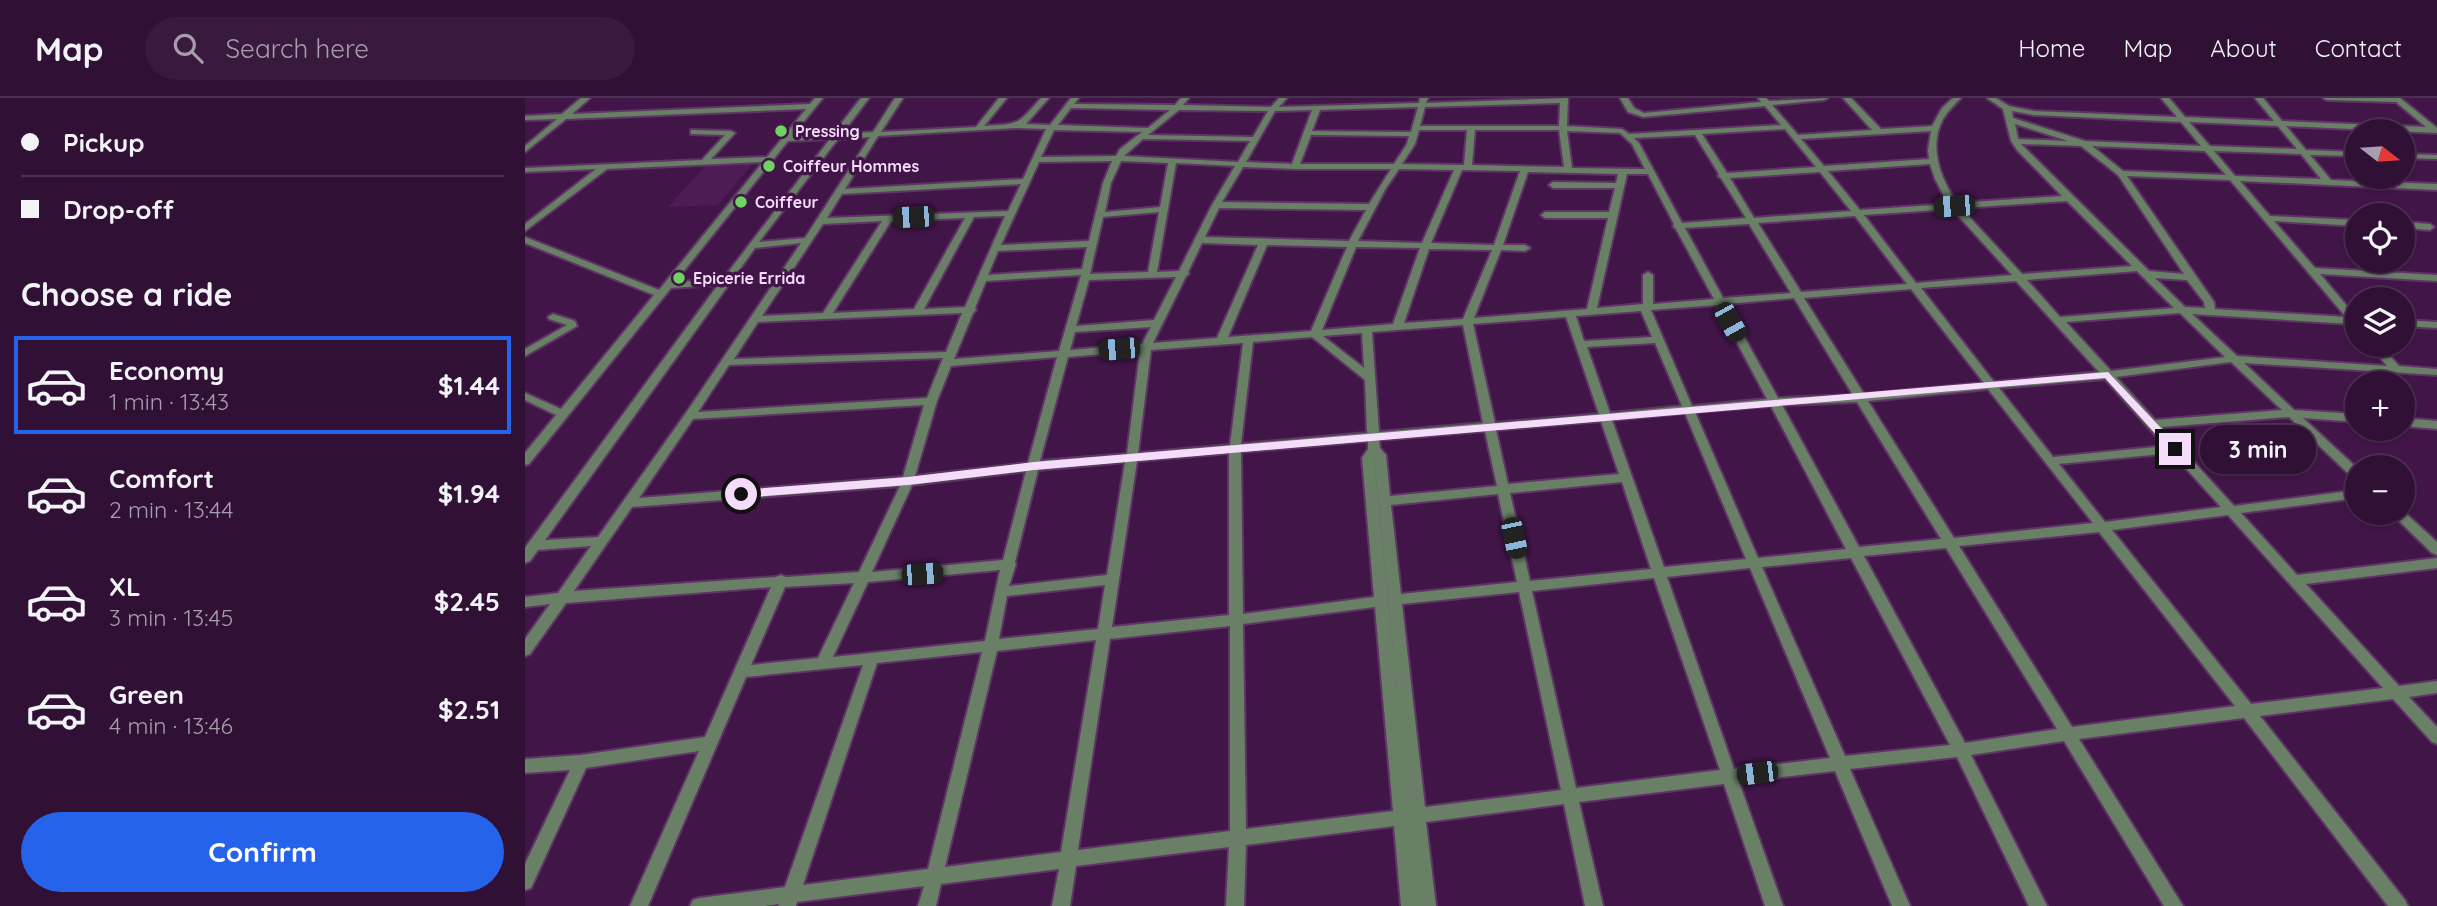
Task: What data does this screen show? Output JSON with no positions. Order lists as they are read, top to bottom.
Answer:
{
  "places": [
    "Pressing",
    "Coiffeur Hommes",
    "Coiffeur",
    "Epicerie Errida"
  ],
  "north": "right",
  "page": {
    "header": "Map",
    "search": "Search here",
    "nav": [
      "Home",
      "Map",
      "About",
      "Contact"
    ],
    "banner": ["Pickup", "Drop-off"],
    "map_buttons": ["+", "−"],
    "heading": "Choose a ride",
    "list": [
      {
        "name": "Economy",
        "note": "1 min · 13:43",
        "value": "$1.44"
      },
      {
        "name": "Comfort",
        "note": "2 min · 13:44",
        "value": "$1.94"
      },
      {
        "name": "XL",
        "note": "3 min · 13:45",
        "value": "$2.45"
      },
      {
        "name": "Green",
        "note": "4 min · 13:46",
        "value": "$2.51"
      }
    ],
    "bubble": "3 min",
    "buttons": "Confirm"
  }
}
